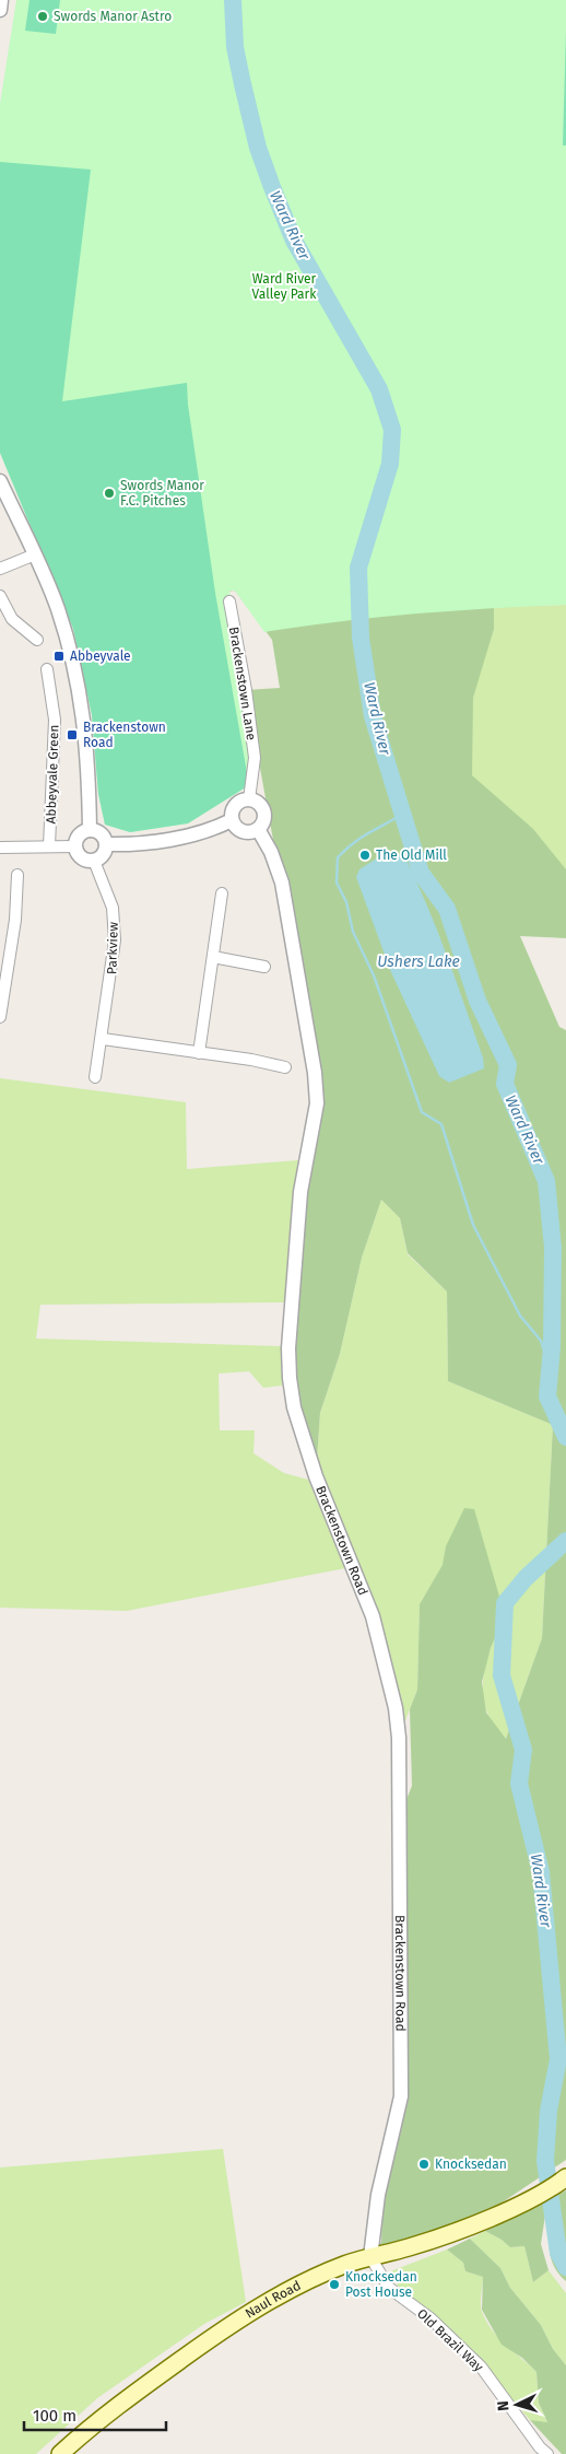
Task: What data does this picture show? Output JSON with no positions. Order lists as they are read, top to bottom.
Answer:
{
  "streets": {
    "main road": ["Naul Road"],
    "street": [
      "Brackenstown Lane",
      "Abbeyvale Green",
      "Parkview",
      "Brackenstown Road",
      "Old Brazil Way"
    ]
  },
  "crossings": [
    ["Brackenstown Lane", "Brackenstown Road"],
    ["Brackenstown Road", "Naul Road"],
    ["Brackenstown Road", "Old Brazil Way"],
    ["Naul Road", "Old Brazil Way"]
  ],
  "water": ["Ward River", "Ushers Lake"],
  "parks": ["Ward River Valley Park"],
  "places": {
    "other": [
      "Swords Manor Astro",
      "Swords Manor F.C. Pitches",
      "The Old Mill",
      "Knocksedan",
      "Knocksedan Post House"
    ],
    "transit": ["Abbeyvale", "Brackenstown Road"]
  },
  "scale_bar": "100 m",
  "north": "left"
}
